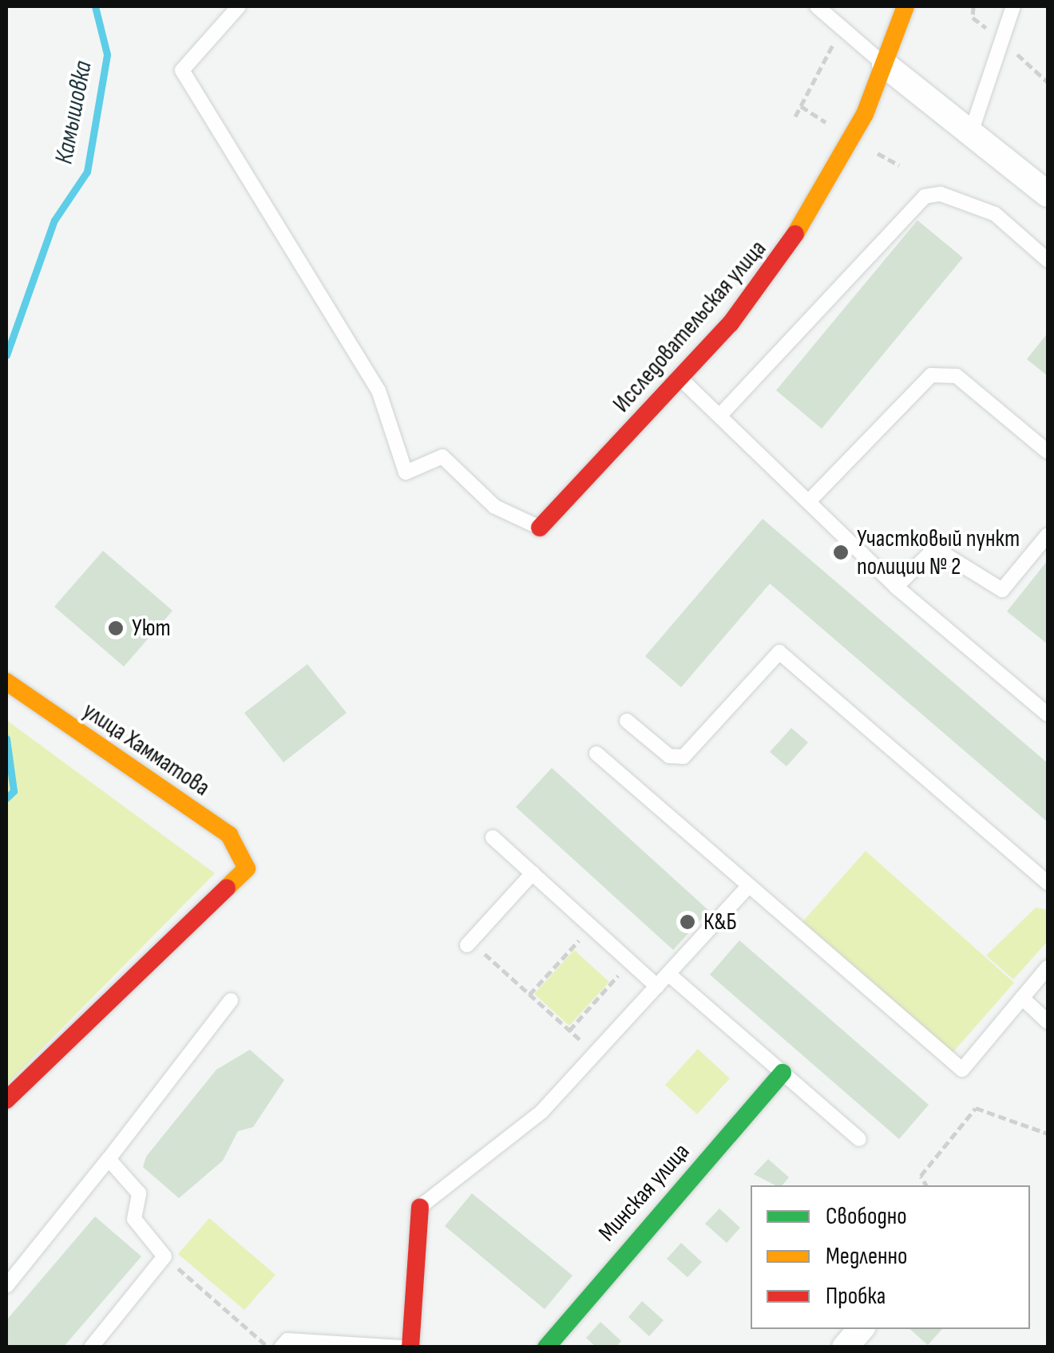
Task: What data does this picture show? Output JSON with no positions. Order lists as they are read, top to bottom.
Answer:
{
  "streets": {
    "street": ["Исследовательская улица", "улица Хамматова", "Минская улица"]
  },
  "water": ["Камышовка"],
  "places": ["Участковый пункт полиции № 2", "Уют", "К&Б"],
  "legend": ["Свободно", "Медленно", "Пробка"]
}
